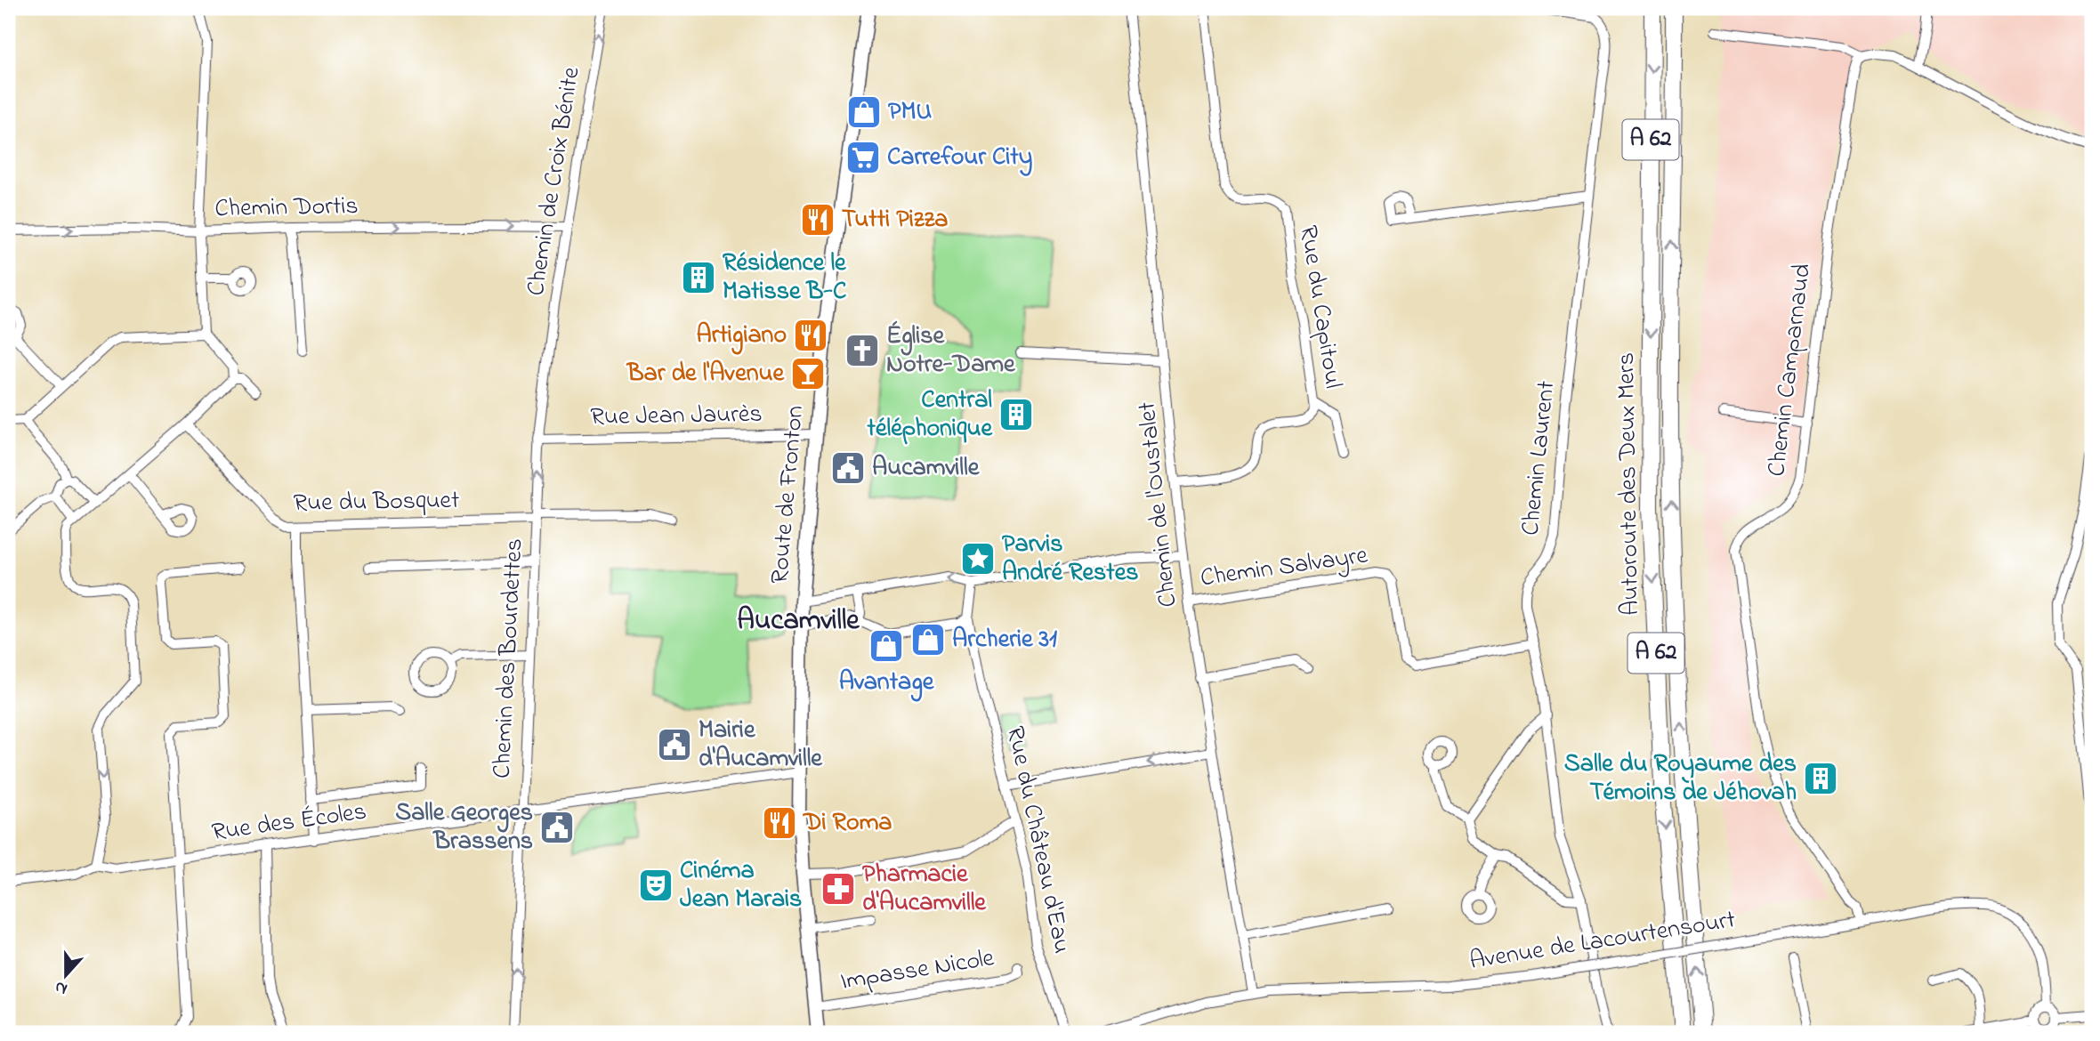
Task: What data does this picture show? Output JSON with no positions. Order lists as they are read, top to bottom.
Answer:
{
  "streets": {
    "highway": ["A 62", "Autoroute des Deux Mers"],
    "main road": ["Route de Fronton"],
    "street": [
      "Chemin de Croix Bénite",
      "Chemin Dortis",
      "Rue du Capitoul",
      "Chemin Camparnaud",
      "Rue Jean Jaurès",
      "Chemin Laurent",
      "Rue du Bosquet",
      "Chemin de l'Oustalet",
      "Chemin Salvayre",
      "Chemin des Bourdettes",
      "Rue des Écoles",
      "Rue du Château d'Eau",
      "Avenue de Lacourtensourt",
      "Impasse Nicole"
    ]
  },
  "crossings": [
    ["Chemin de Croix Bénite", "Chemin Dortis"],
    ["Chemin de Croix Bénite", "Chemin des Bourdettes"],
    ["Rue du Capitoul", "Chemin de l'Oustalet"],
    ["Chemin Camparnaud", "Avenue de Lacourtensourt"],
    ["Rue Jean Jaurès", "Route de Fronton"],
    ["Rue Jean Jaurès", "Chemin des Bourdettes"],
    ["Chemin Laurent", "Chemin Salvayre"],
    ["Route de Fronton", "Rue des Écoles"],
    ["Route de Fronton", "Impasse Nicole"],
    ["Rue du Bosquet", "Chemin des Bourdettes"],
    ["Chemin de l'Oustalet", "Chemin Salvayre"],
    ["Chemin de l'Oustalet", "Avenue de Lacourtensourt"],
    ["Chemin des Bourdettes", "Rue des Écoles"]
  ],
  "one_way": ["Chemin de Croix Bénite", "Chemin Dortis", "Chemin des Bourdettes"],
  "districts": ["Aucamville"],
  "places": {
    "shop": ["PMU", "Archerie 31", "Avantage"],
    "supermarket": ["Carrefour City"],
    "restaurant": ["Tutti Pizza", "Artigiano", "Di Roma"],
    "building": ["Résidence le Matisse B-C", "Central téléphonique", "Salle du Royaume des Témoins de Jéhovah"],
    "church": ["Église Notre-Dame"],
    "bar": ["Bar de l'Avenue"],
    "public building": ["Aucamville", "Mairie d'Aucamville", "Salle Georges Brassens"],
    "place": ["Parvis André Restes"],
    "theatre": ["Cinéma Jean Marais"],
    "pharmacy": ["Pharmacie d'Aucamville"]
  },
  "north": "bottom"
}
